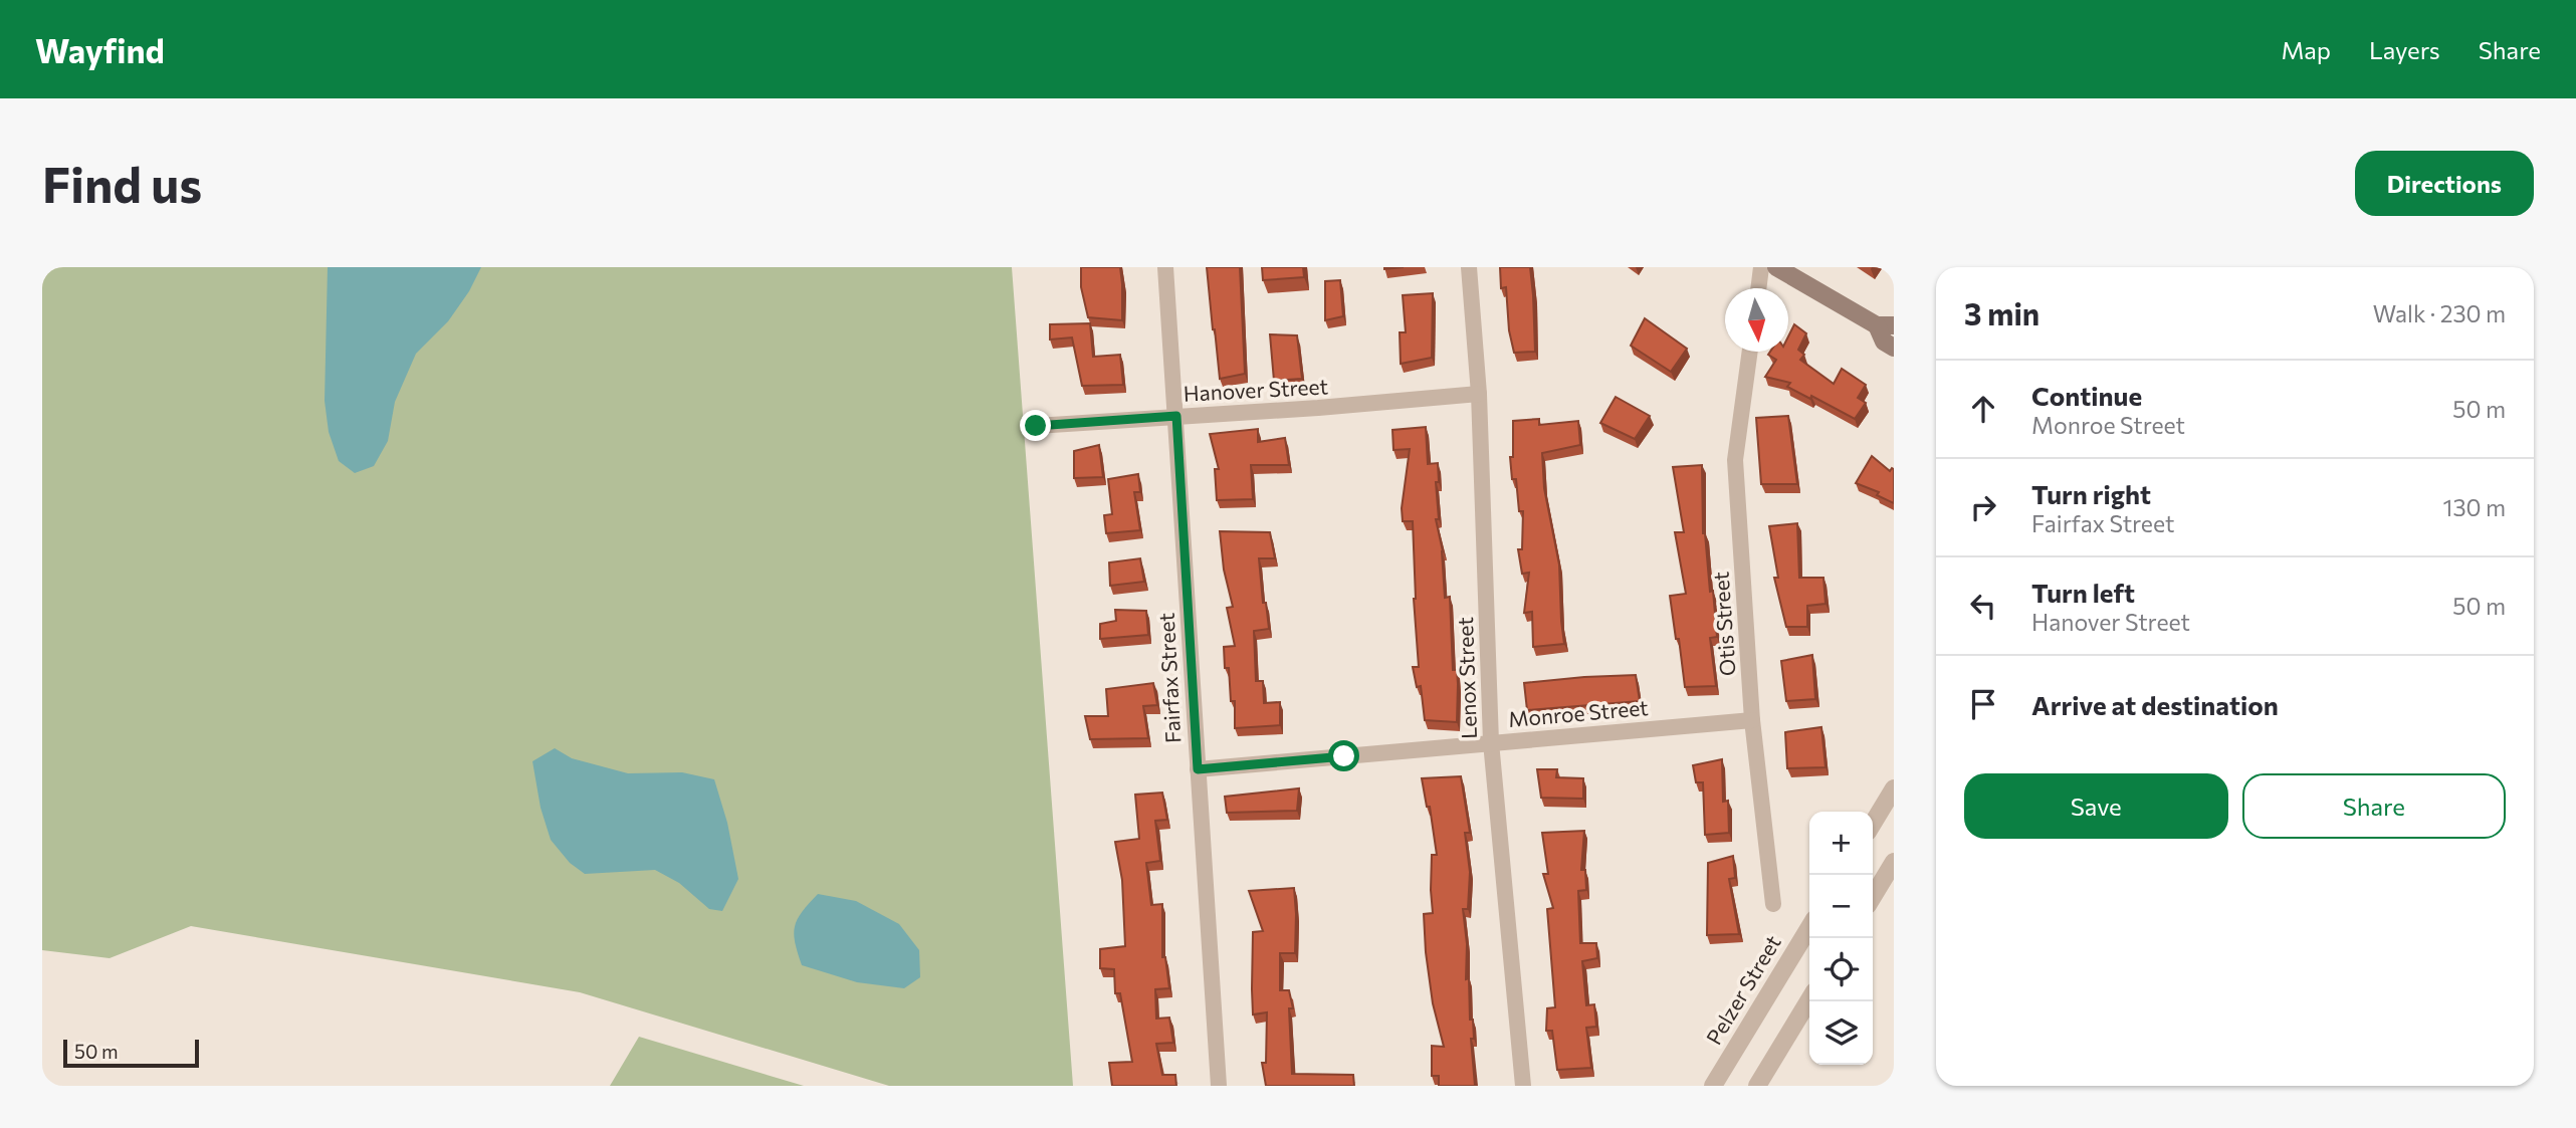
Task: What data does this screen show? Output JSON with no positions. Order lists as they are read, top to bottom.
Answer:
{
  "streets": {
    "street": [
      "Hanover Street",
      "Otis Street",
      "Fairfax Street",
      "Lenox Street",
      "Monroe Street",
      "Pelzer Street"
    ]
  },
  "crossings": [
    ["Hanover Street", "Fairfax Street"],
    ["Hanover Street", "Lenox Street"],
    ["Otis Street", "Monroe Street"],
    ["Fairfax Street", "Monroe Street"],
    ["Lenox Street", "Monroe Street"]
  ],
  "scale_bar": "50 m",
  "north": "bottom",
  "page": {
    "header": "Wayfind",
    "nav": ["Map", "Layers", "Share"],
    "buttons": [
      "Directions",
      ["Save", "Share"]
    ],
    "title": "Find us",
    "heading": ["3 min", "Walk · 230 m"],
    "list": [
      ["Continue", "Monroe Street", "50 m"],
      ["Turn right", "Fairfax Street", "130 m"],
      ["Turn left", "Hanover Street", "50 m"],
      "Arrive at destination"
    ],
    "map_buttons": ["+", "−"],
    "scale": "50 m"
  }
}
